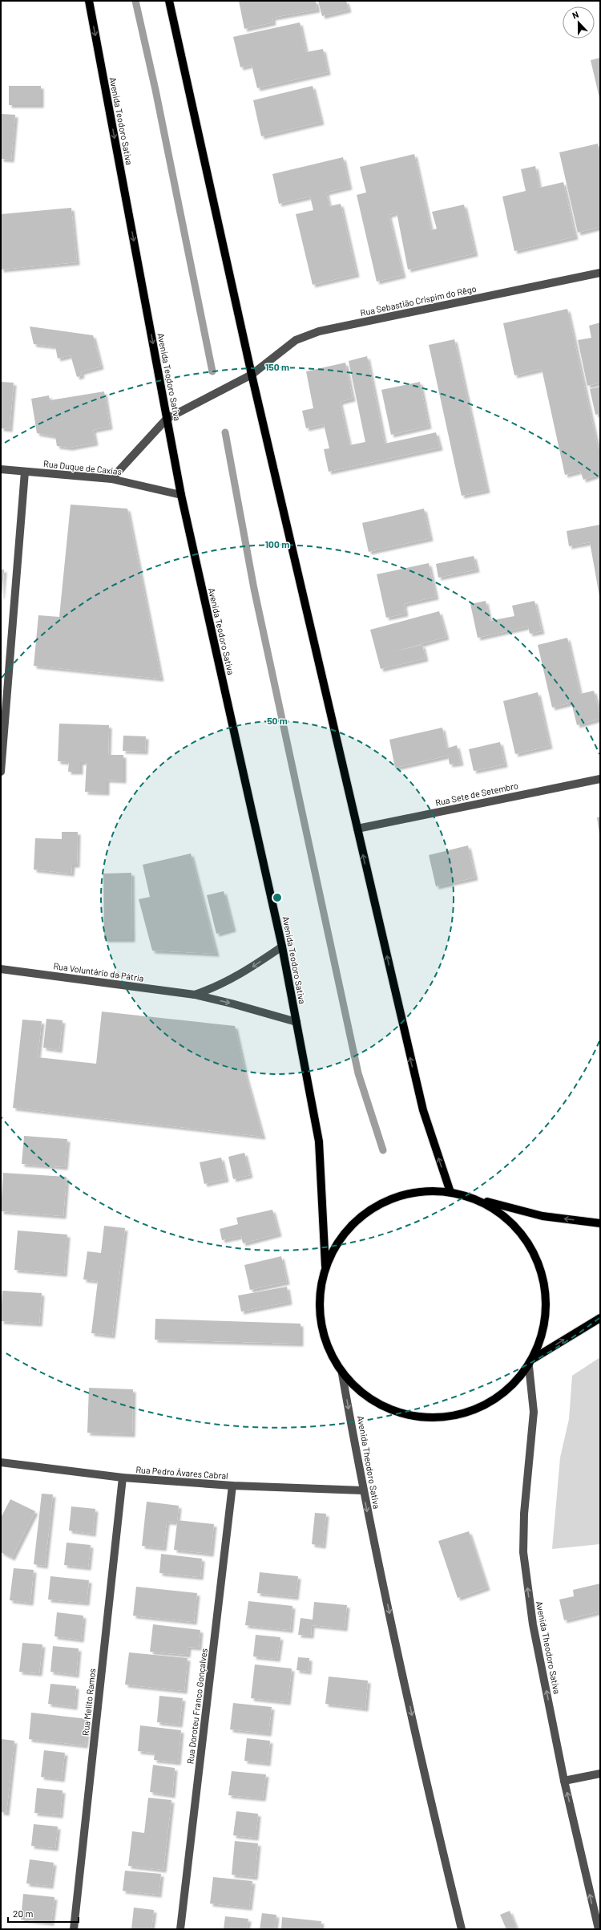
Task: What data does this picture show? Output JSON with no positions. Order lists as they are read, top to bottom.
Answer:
{
  "streets": {
    "main road": ["Avenida Teodoro Sativa"],
    "street": [
      "Rua Sebastião Crispim do Rêgo",
      "Rua Duque de Caxias",
      "Rua Sete de Setembro",
      "Rua Voluntário da Pátria",
      "Avenida Theodoro Sativa",
      "Rua Pedro Ávares Cabral",
      "Rua Melito Ramos",
      "Rua Doroteu Franco Gonçalves"
    ]
  },
  "crossings": [
    ["Avenida Teodoro Sativa", "Rua Sebastião Crispim do Rêgo"],
    ["Avenida Teodoro Sativa", "Rua Duque de Caxias"],
    ["Avenida Teodoro Sativa", "Rua Voluntário da Pátria"],
    ["Rua Sebastião Crispim do Rêgo", "Rua Duque de Caxias"],
    ["Avenida Theodoro Sativa", "Rua Pedro Ávares Cabral"],
    ["Rua Pedro Ávares Cabral", "Rua Melito Ramos"],
    ["Rua Pedro Ávares Cabral", "Rua Doroteu Franco Gonçalves"]
  ],
  "one_way": ["Rua Voluntário da Pátria"],
  "scale_bar": "20 m",
  "north": "top",
  "rings": ["150 m", "100 m", "50 m"]
}
